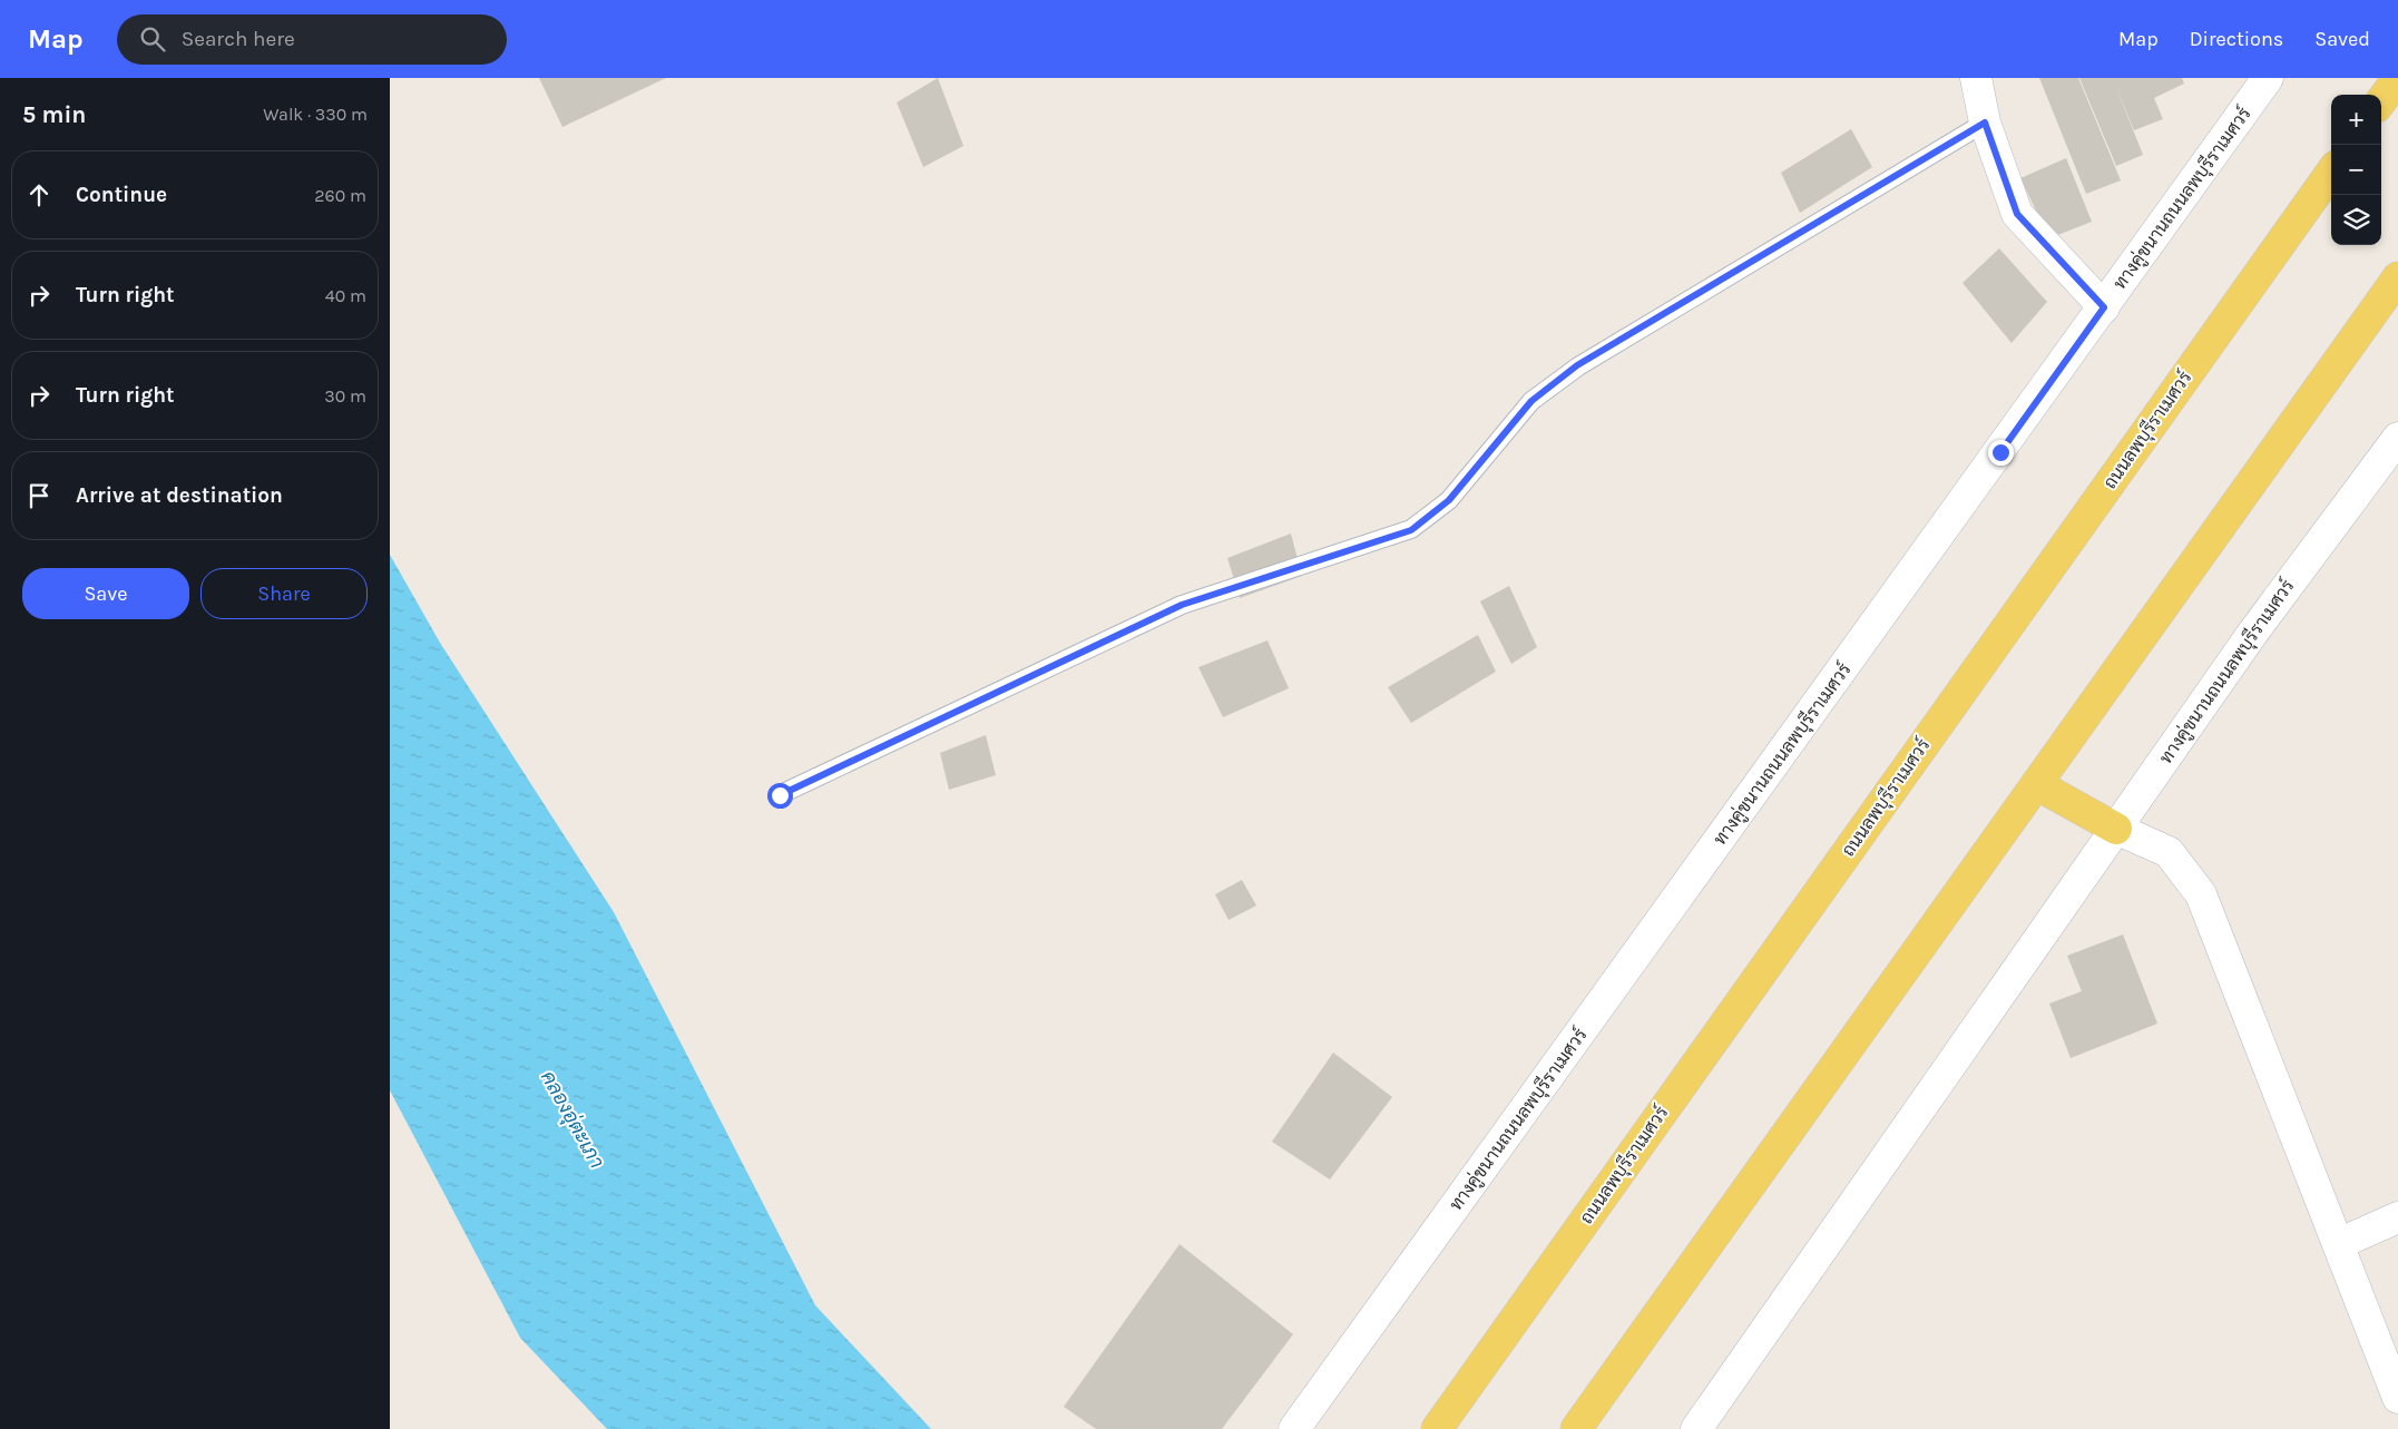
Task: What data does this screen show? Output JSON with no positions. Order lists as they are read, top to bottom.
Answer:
{
  "streets": {
    "main road": ["ทางคู่ขนานถนนลพบุรีราเมศวร์", "ถนนลพบุรีราเมศวร์"]
  },
  "water": ["คลองอุ่ตะเภา"],
  "page": {
    "header": "Map",
    "search": "Search here",
    "nav": ["Map", "Directions", "Saved"],
    "heading": ["5 min", "Walk · 330 m"],
    "map_buttons": ["+", "−"],
    "list": [
      ["Continue", "260 m"],
      ["Turn right", "40 m"],
      ["Turn right", "30 m"],
      "Arrive at destination"
    ],
    "buttons": ["Save", "Share"]
  }
}
